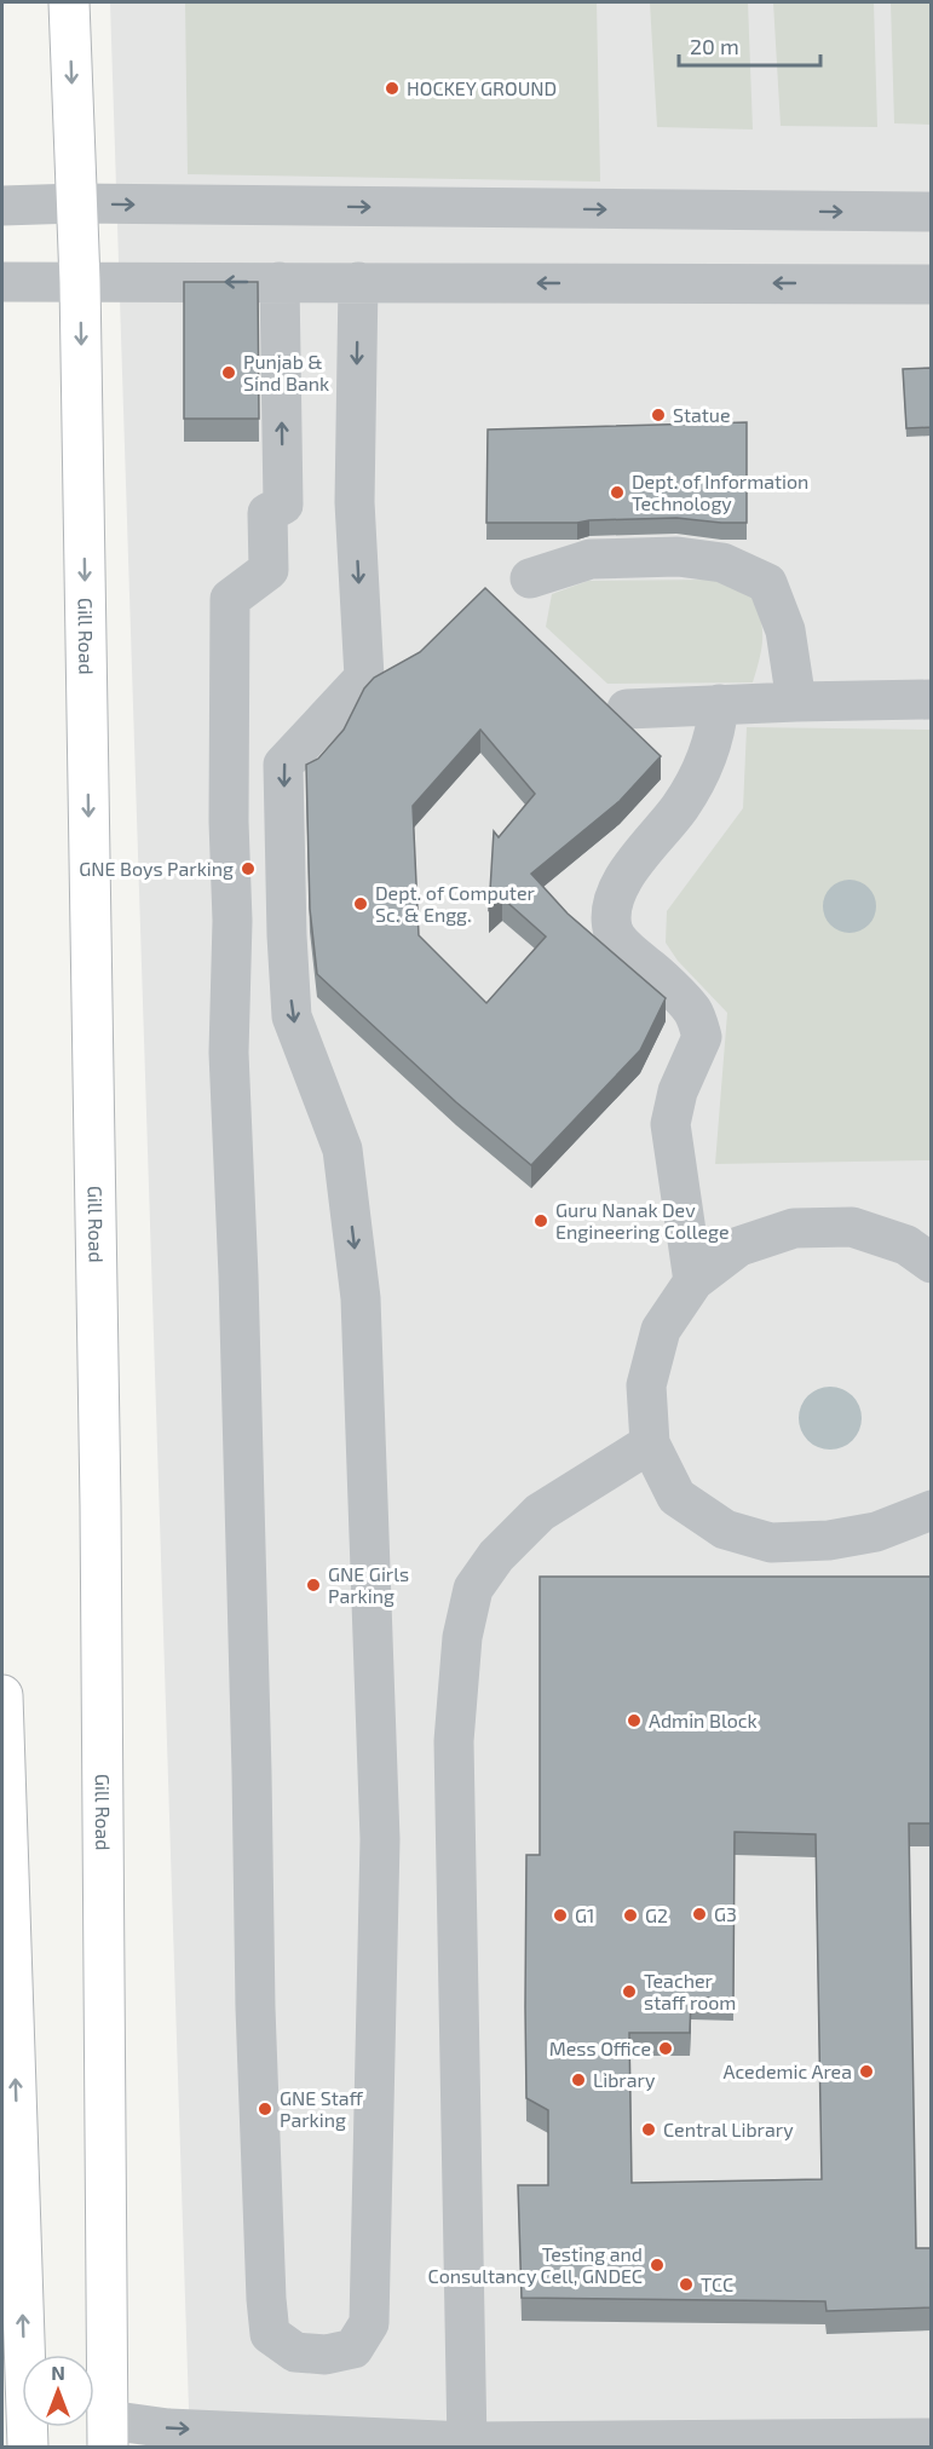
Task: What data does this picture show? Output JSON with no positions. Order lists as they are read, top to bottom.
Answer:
{
  "streets": {
    "main road": ["Gill Road"]
  },
  "places": [
    "HOCKEY GROUND",
    "Punjab & Sind Bank",
    "Statue",
    "Dept. of Information Technology",
    "GNE Boys Parking",
    "Dept. of Computer Sc. & Engg.",
    "Guru Nanak Dev Engineering College",
    "GNE Girls Parking",
    "Admin Block",
    "G3",
    "G1",
    "G2",
    "Teacher staff room",
    "Mess Office",
    "Acedemic Area",
    "Library",
    "GNE Staff Parking",
    "Central Library",
    "Testing and Consultancy Cell, GNDEC",
    "TCC"
  ],
  "scale_bar": "20 m",
  "north": "top"
}
